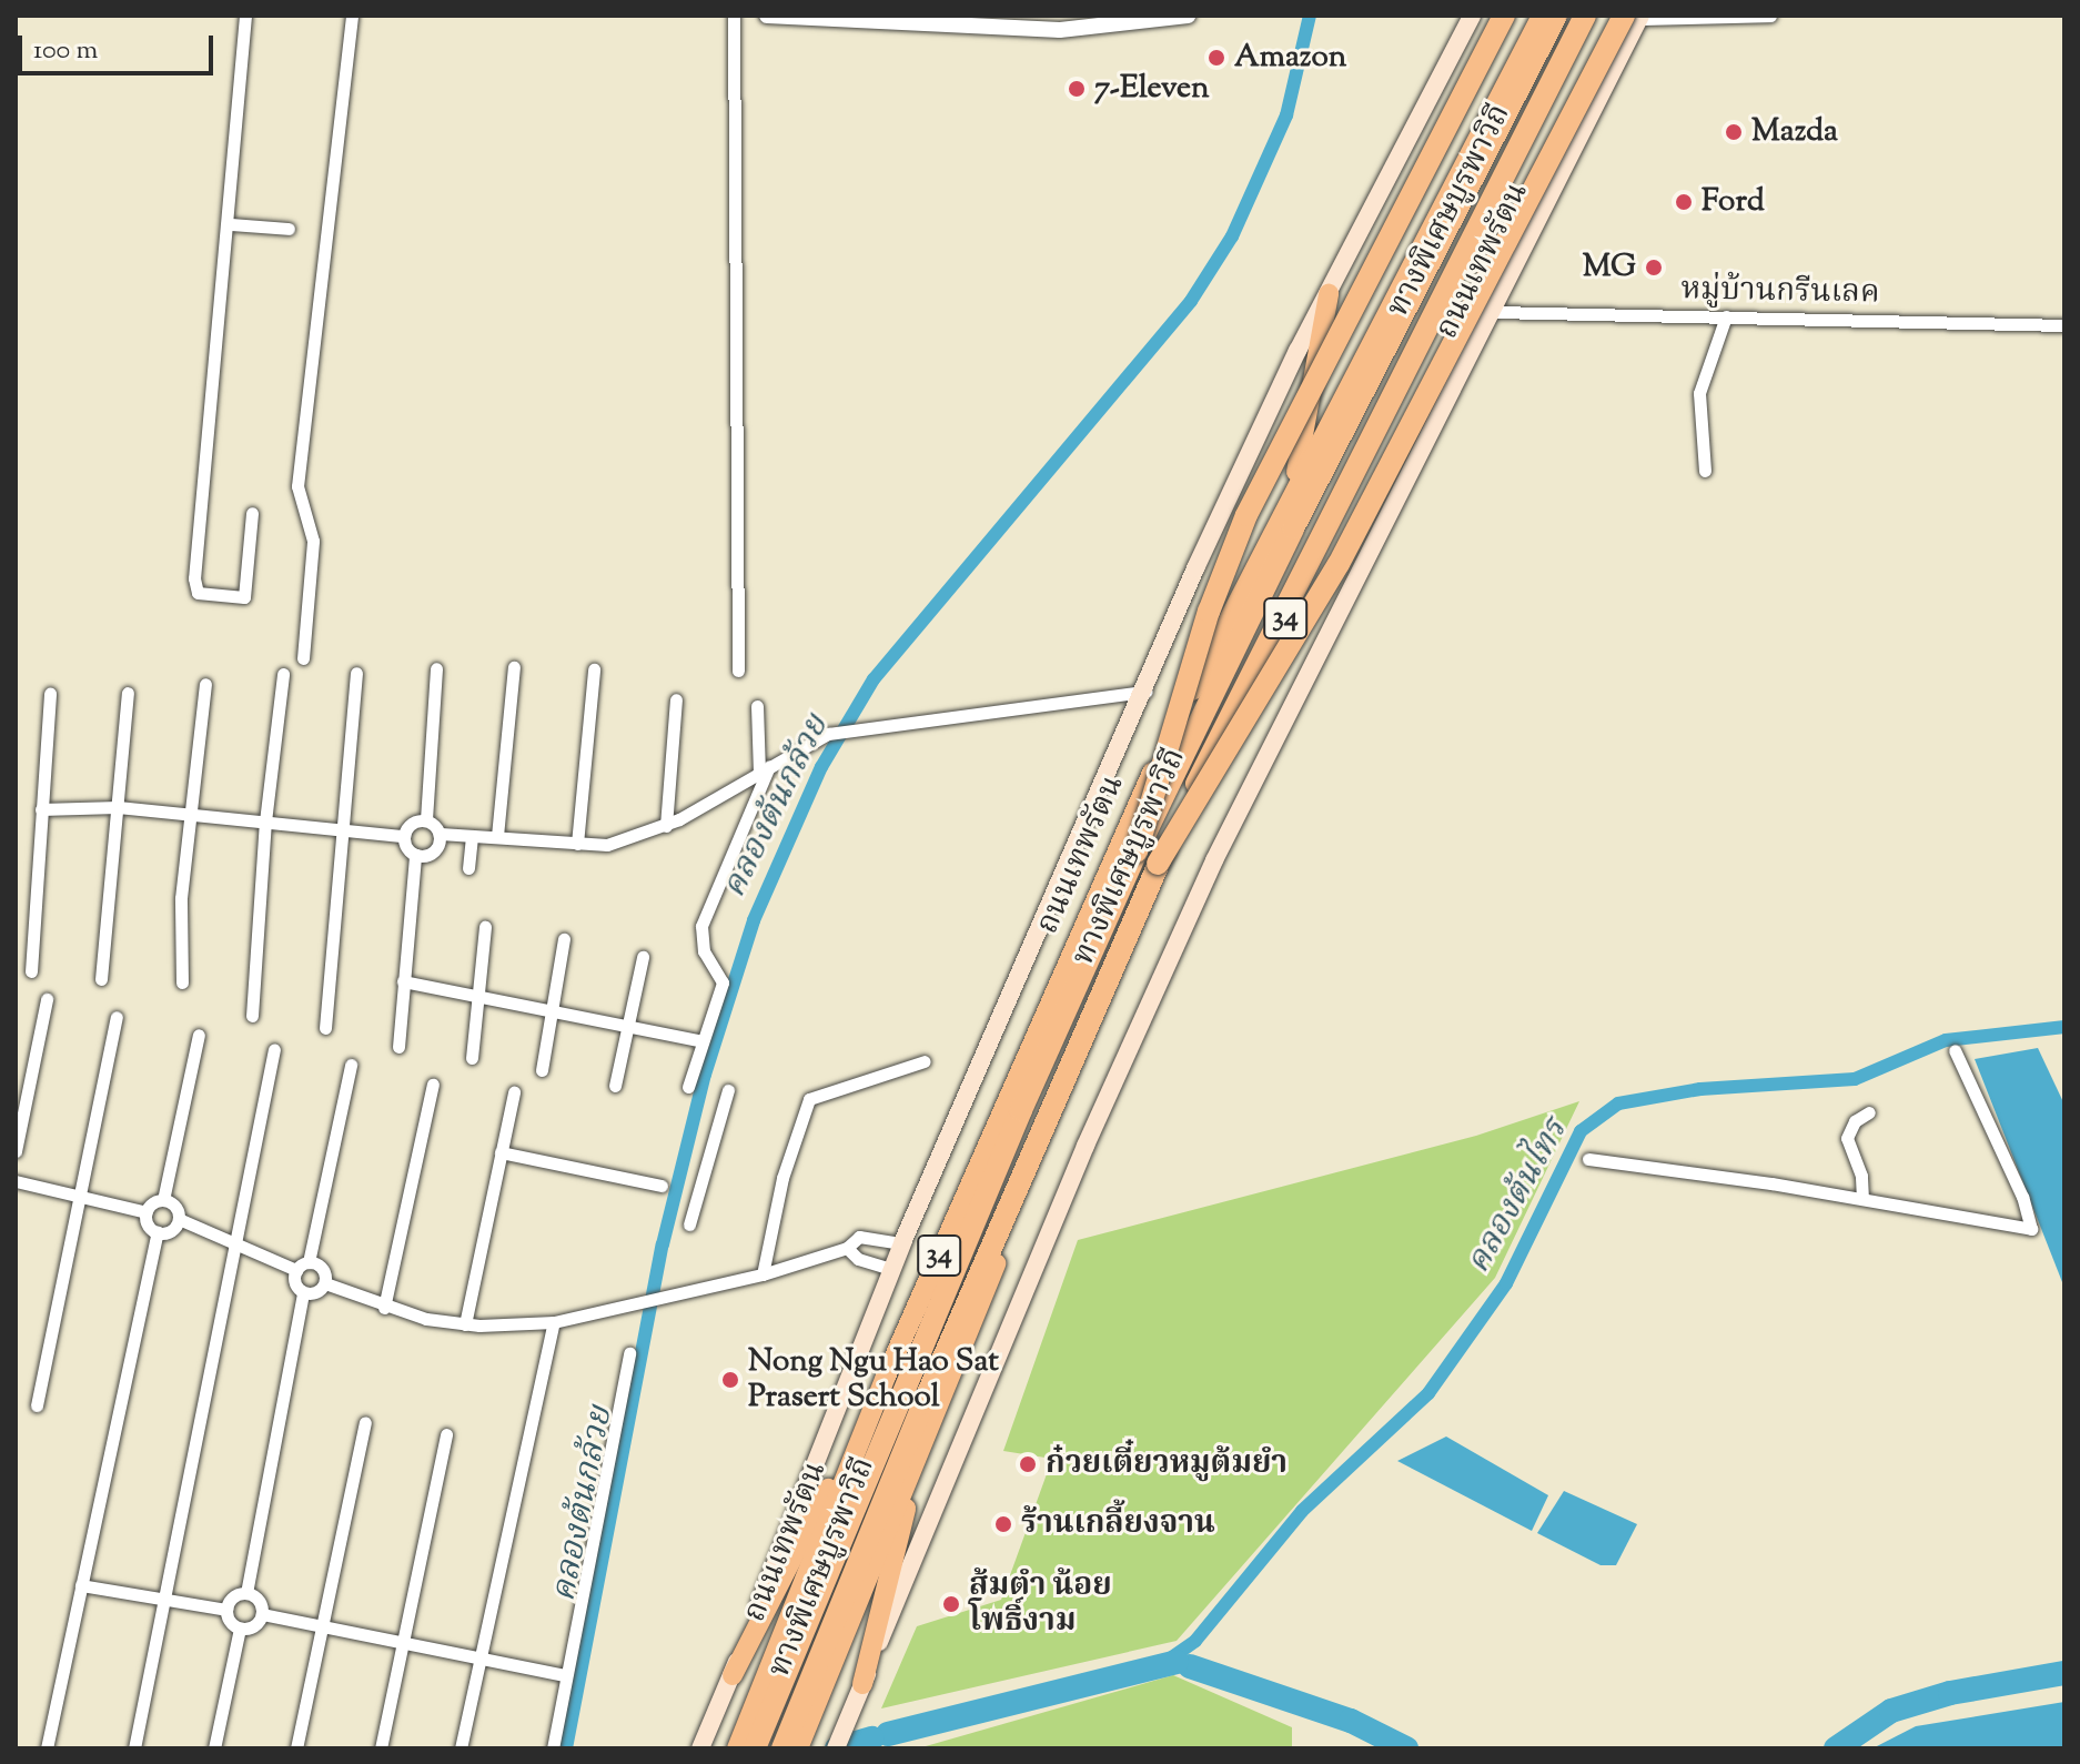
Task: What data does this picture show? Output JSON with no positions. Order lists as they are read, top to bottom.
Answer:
{
  "streets": {
    "highway": ["ทางพิเศษบูรพาวิถี", "ถนนเทพรัตน", "34"],
    "street": ["หมู่บ้านกรีนเลค"]
  },
  "crossings": [
    ["ถนนเทพรัตน", "หมู่บ้านกรีนเลค"]
  ],
  "water": ["คลองต้นกล้วย", "คลองต้นไทร"],
  "places": [
    "Amazon",
    "7-Eleven",
    "Mazda",
    "Ford",
    "MG",
    "Nong Ngu Hao Sat Prasert School",
    "ก๋วยเตี๋ยวหมูต้มยำ",
    "ร้านเกลี้ยงจาน",
    "ส้มตำ น้อย โพธิ์งาม"
  ],
  "scale_bar": "100 m"
}
